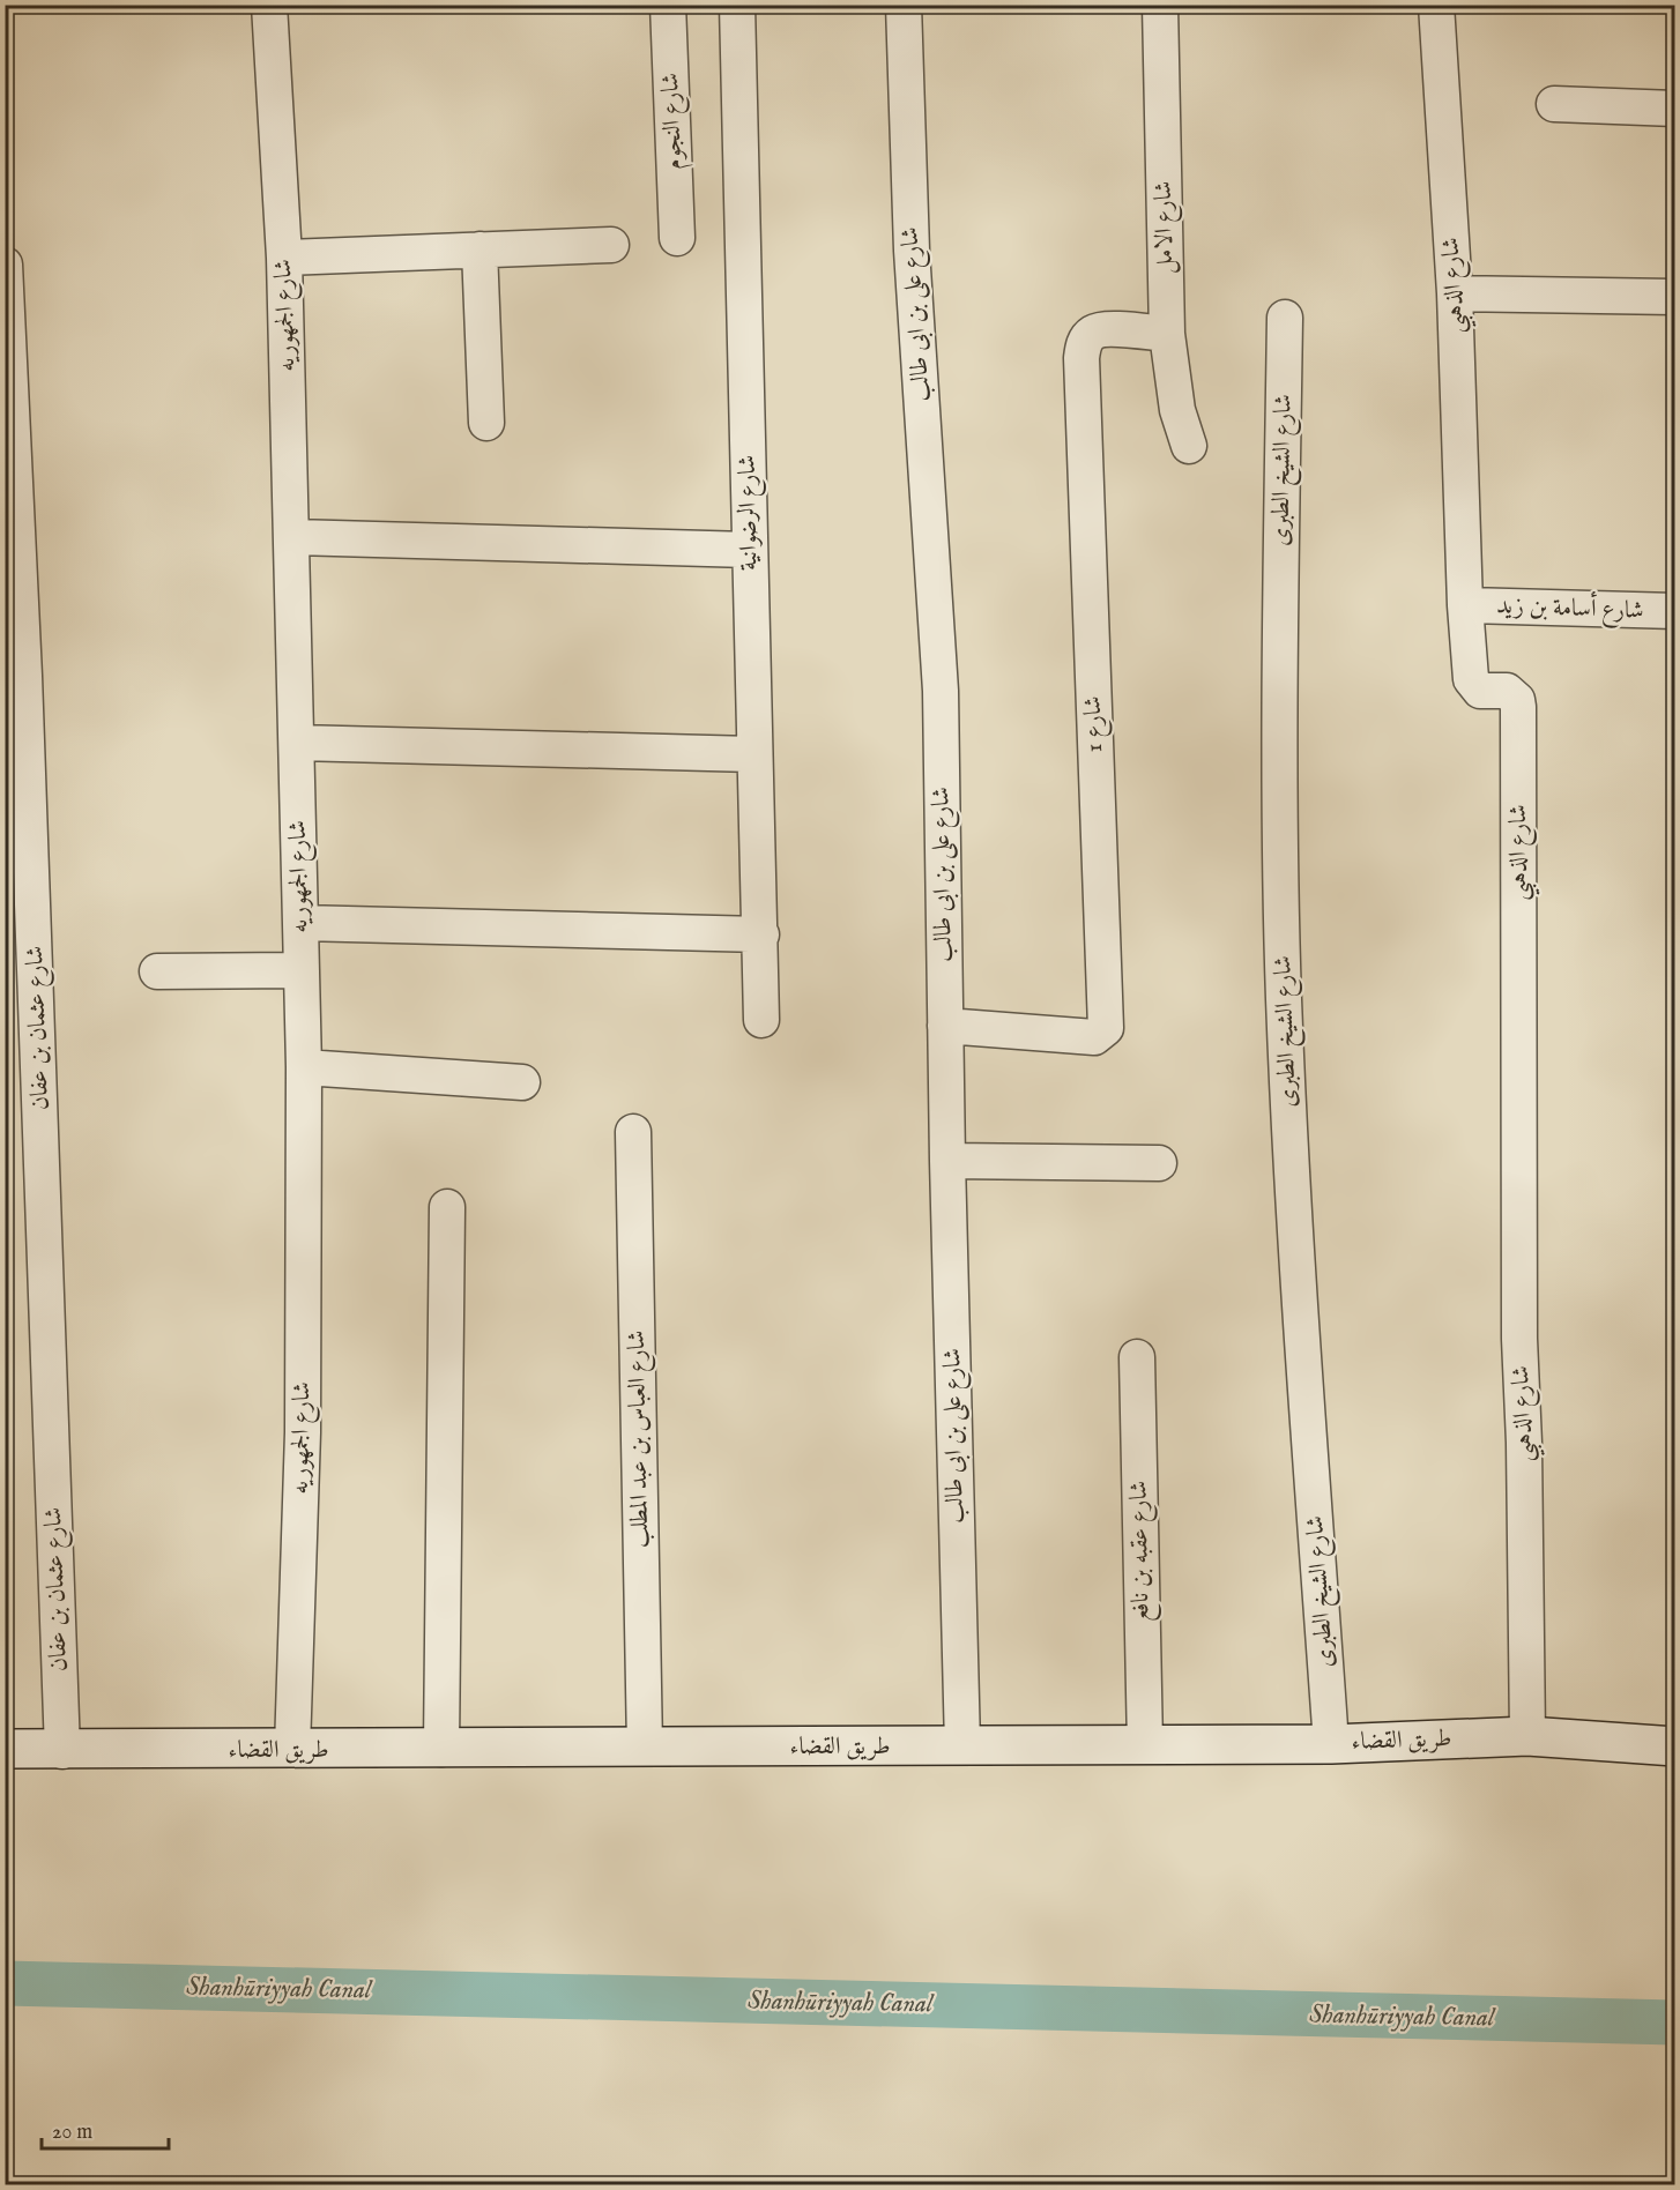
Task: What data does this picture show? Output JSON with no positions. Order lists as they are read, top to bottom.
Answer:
{
  "streets": {
    "street": [
      "شارع النجوم",
      "شارع الامل",
      "شارع الذهبي",
      "شارع على بن ابى طالب",
      "شارع الجمهوريه",
      "شارع الشيخ الطبرى",
      "شارع الرضوانية",
      "شارع أسامة بن زيد",
      "شارع 1",
      "شارع عثمان بن عفان",
      "شارع العباس بن عبد المطلب",
      "شارع عقبه بن نافع",
      "طريق القضاء"
    ]
  },
  "crossings": [
    ["شارع الامل", "شارع 1"],
    ["شارع الذهبي", "شارع أسامة بن زيد"],
    ["شارع الذهبي", "طريق القضاء"],
    ["شارع على بن ابى طالب", "شارع 1"],
    ["شارع على بن ابى طالب", "طريق القضاء"],
    ["شارع الجمهوريه", "طريق القضاء"],
    ["شارع الشيخ الطبرى", "طريق القضاء"],
    ["شارع عثمان بن عفان", "طريق القضاء"],
    ["شارع العباس بن عبد المطلب", "طريق القضاء"],
    ["شارع عقبه بن نافع", "طريق القضاء"]
  ],
  "water": ["Shanhūriyyah Canal"],
  "scale_bar": "20 m"
}
